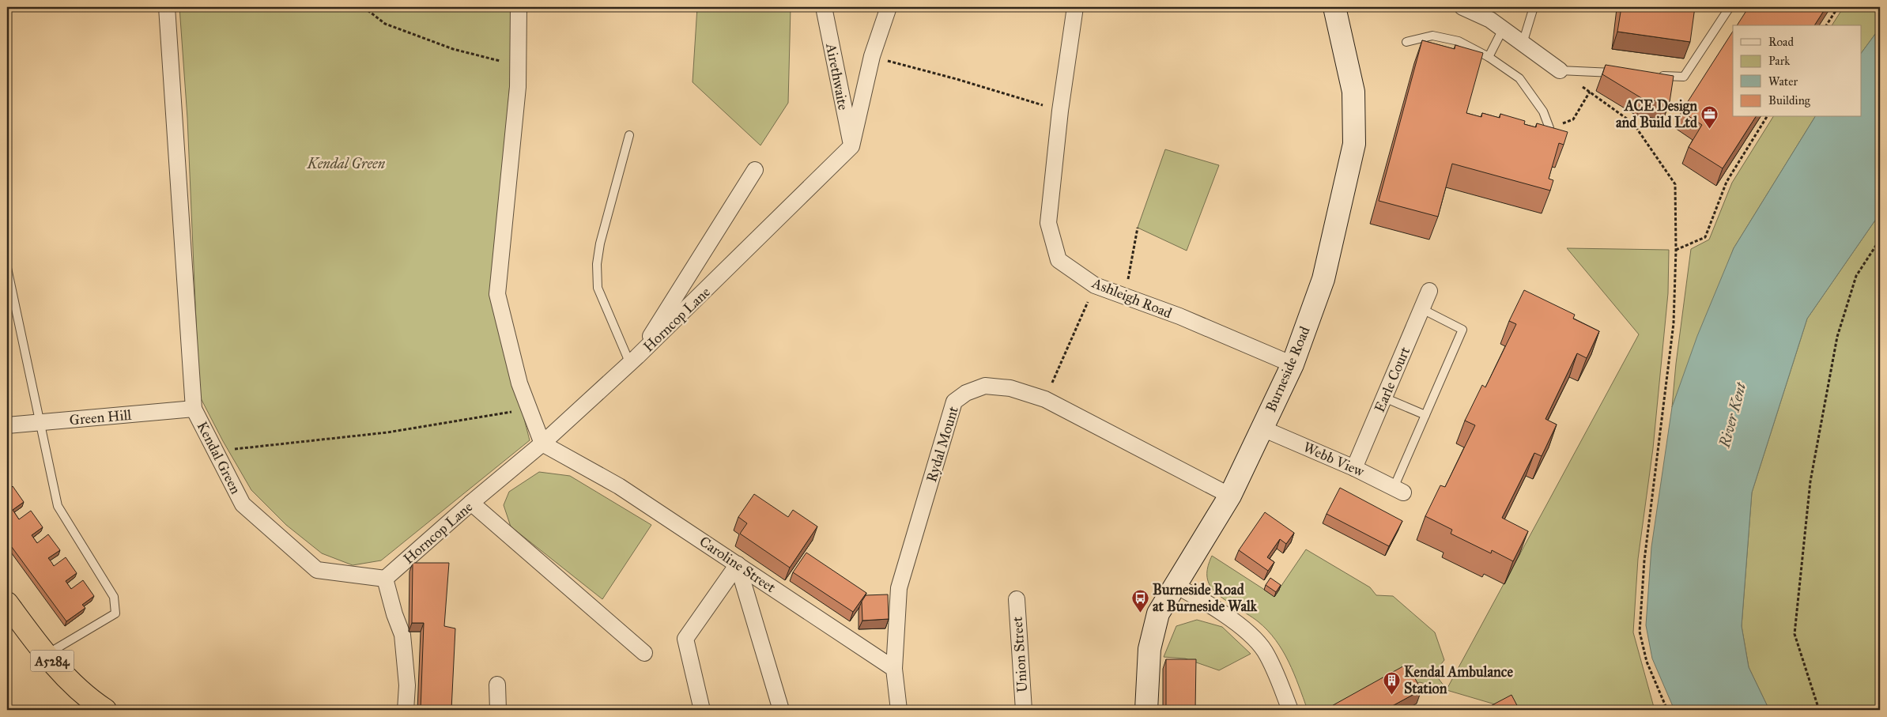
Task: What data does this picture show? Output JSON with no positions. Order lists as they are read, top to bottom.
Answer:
{
  "streets": {
    "highway": ["A5284"],
    "street": [
      "Airethwaite",
      "Ashleigh Road",
      "Horncop Lane",
      "Burneside Road",
      "Earle Court",
      "Green Hill",
      "Rydal Mount",
      "Kendal Green",
      "Webb View",
      "Caroline Street",
      "Union Street"
    ]
  },
  "crossings": [
    ["Airethwaite", "Horncop Lane"],
    ["Ashleigh Road", "Burneside Road"],
    ["Horncop Lane", "Kendal Green"],
    ["Horncop Lane", "Caroline Street"],
    ["Burneside Road", "Rydal Mount"],
    ["Burneside Road", "Webb View"],
    ["Earle Court", "Webb View"],
    ["Green Hill", "Kendal Green"],
    ["Rydal Mount", "Caroline Street"]
  ],
  "water": ["River Kent"],
  "parks": ["Kendal Green"],
  "places": {
    "office": ["ACE Design and Build Ltd"],
    "bus stop": ["Burneside Road at Burneside Walk"],
    "building": ["Kendal Ambulance Station"]
  },
  "legend": [
    "Road",
    "Park",
    "Water",
    "Building"
  ]
}
